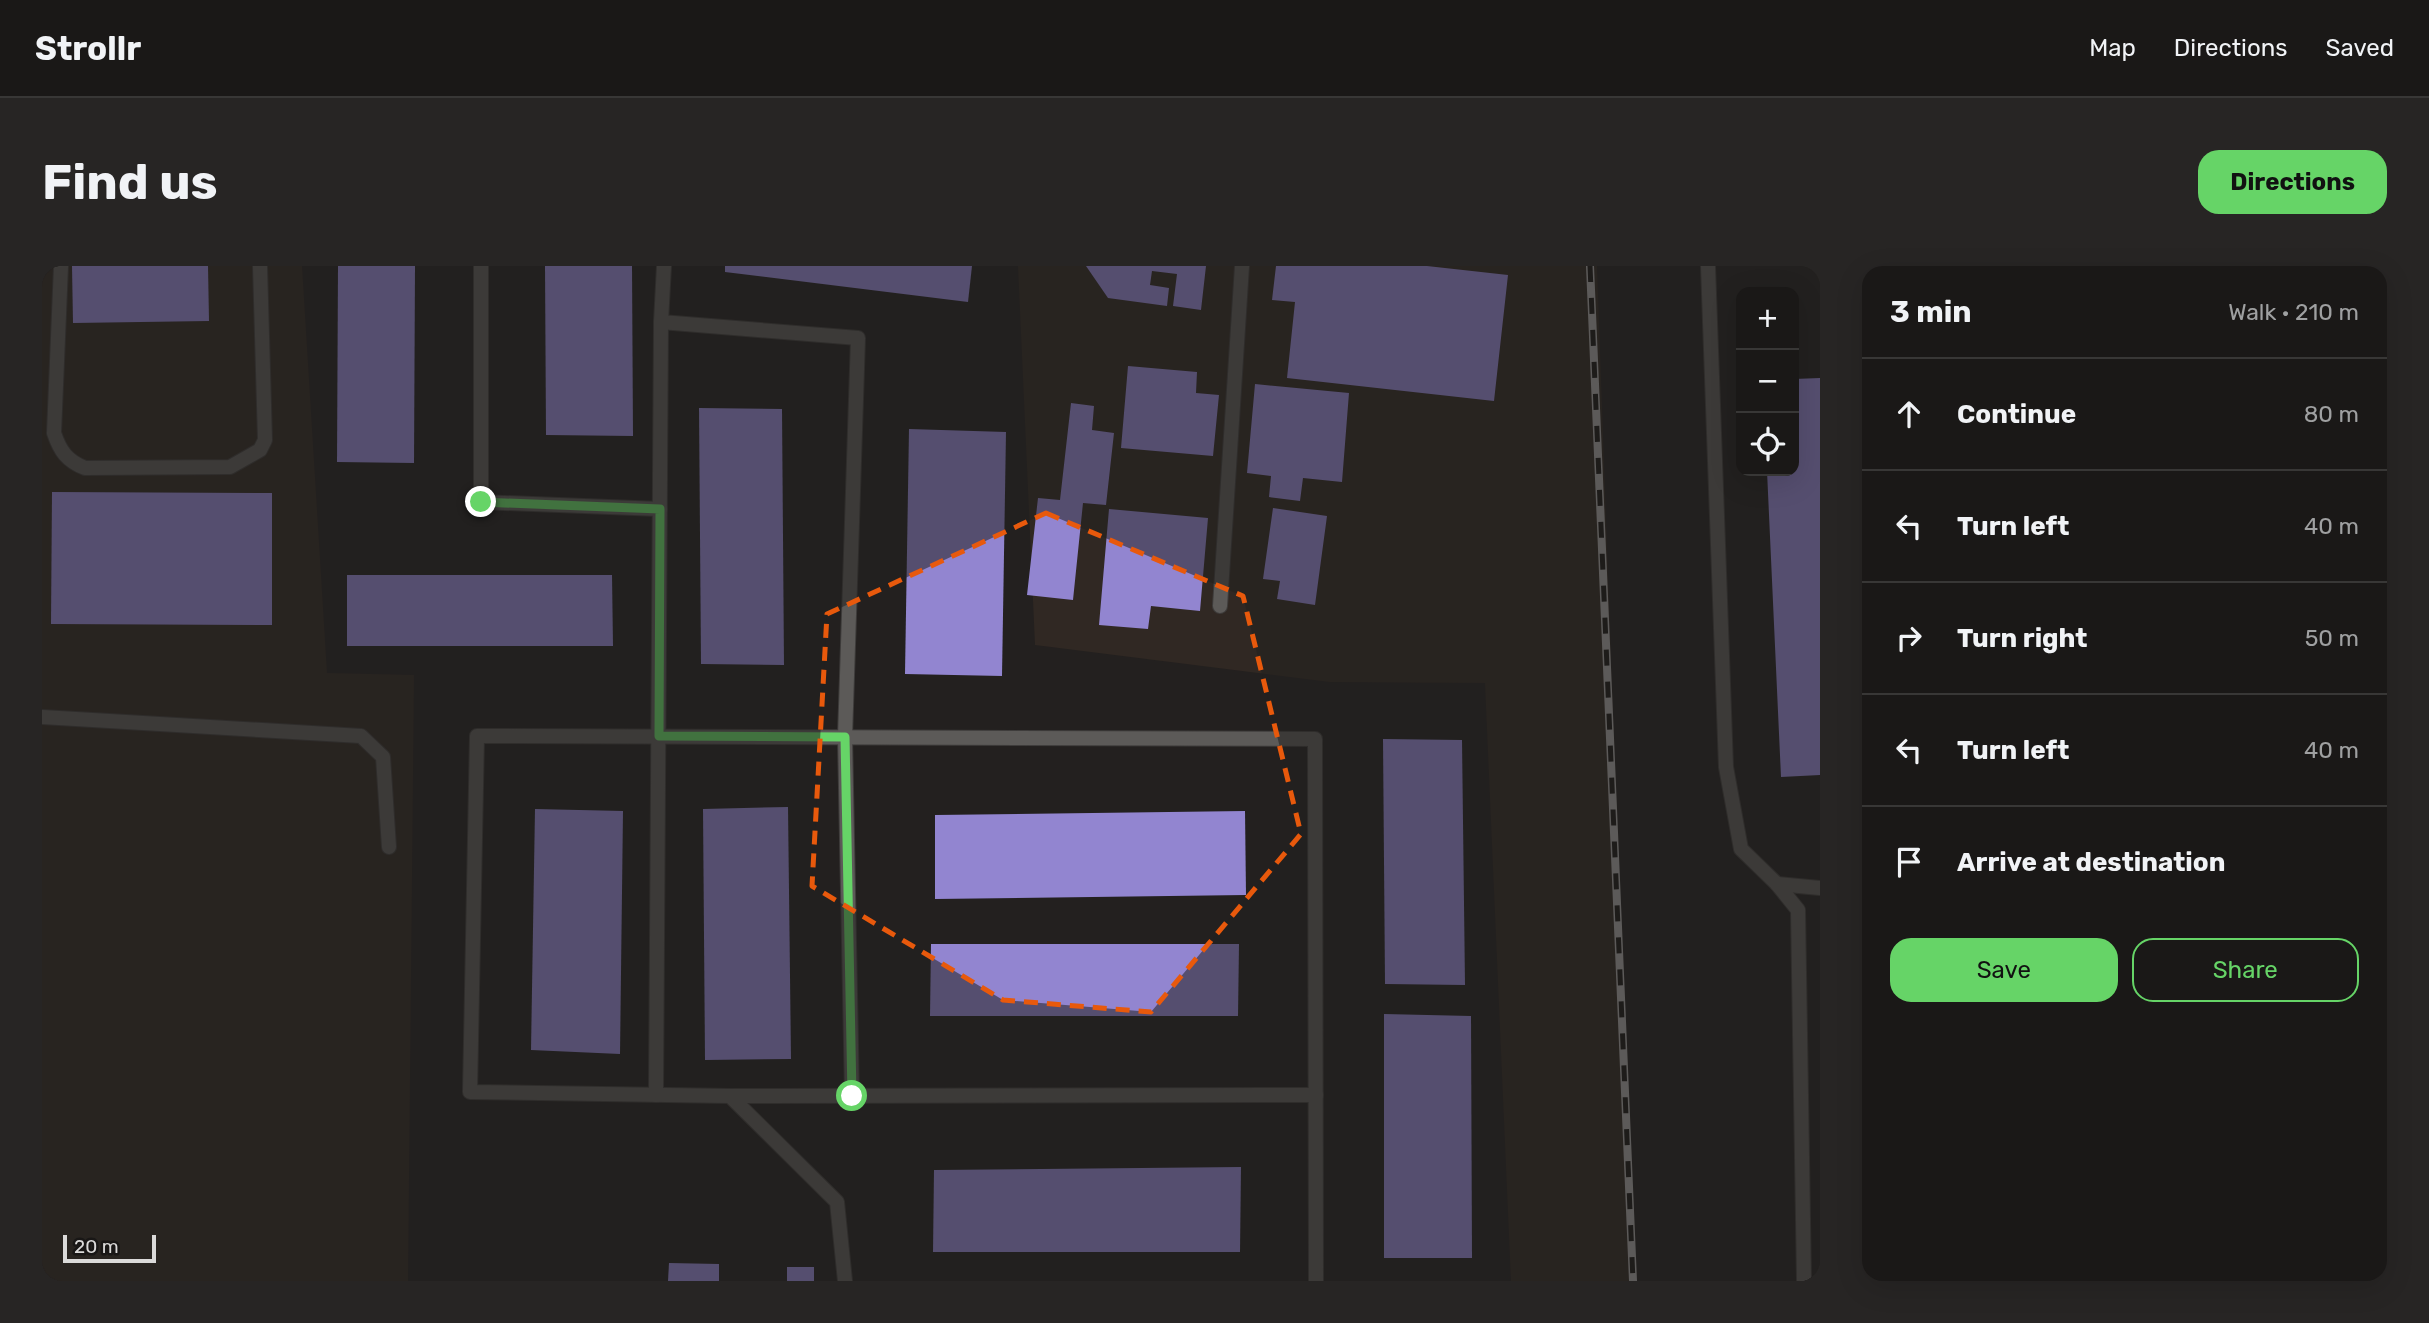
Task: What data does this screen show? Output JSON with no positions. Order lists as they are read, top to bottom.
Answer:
{
  "scale_bar": "20 m",
  "page": {
    "header": "Strollr",
    "nav": ["Map", "Directions", "Saved"],
    "buttons": [
      "Directions",
      ["Save", "Share"]
    ],
    "title": "Find us",
    "heading": ["3 min", "Walk · 210 m"],
    "map_buttons": ["+", "−"],
    "list": [
      ["Continue", "80 m"],
      ["Turn left", "40 m"],
      ["Turn right", "50 m"],
      ["Turn left", "40 m"],
      "Arrive at destination"
    ],
    "scale": "20 m"
  }
}
